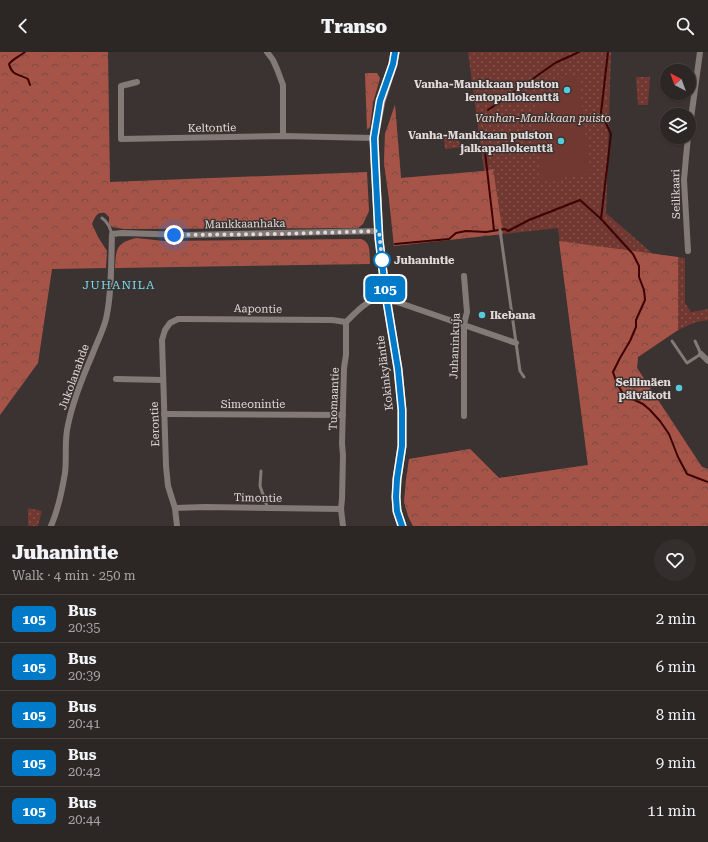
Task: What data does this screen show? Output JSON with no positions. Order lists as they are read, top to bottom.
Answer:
{
  "streets": {
    "main road": ["Kokinkyläntie"],
    "street": [
      "Keltontie",
      "Seilikaari",
      "Mankkaanhaka",
      "Aapontie",
      "Juhaninkuja",
      "Jukolanahde",
      "Tuomaantie",
      "Simeonintie",
      "Eerontie",
      "Timontie"
    ]
  },
  "crossings": [
    ["Keltontie", "Kokinkyläntie"],
    ["Mankkaanhaka", "Kokinkyläntie"],
    ["Mankkaanhaka", "Jukolanahde"],
    ["Aapontie", "Tuomaantie"],
    ["Aapontie", "Eerontie"],
    ["Tuomaantie", "Simeonintie"],
    ["Tuomaantie", "Timontie"],
    ["Simeonintie", "Eerontie"],
    ["Eerontie", "Timontie"]
  ],
  "districts": ["JUHANILA"],
  "parks": ["Vanhan-Mankkaan puisto"],
  "places": [
    "Vanha-Mankkaan puiston lentopallokenttä",
    "Vanha-Mankkaan puiston jalkapallokenttä",
    "Juhanintie",
    "Ikebana",
    "Seilimäen päiväkoti"
  ],
  "lines": ["bus line 105"],
  "north": "top left",
  "page": {
    "header": "Transo",
    "on_map": "105",
    "heading": ["Juhanintie", "Walk · 4 min · 250 m"],
    "list": [
      {
        "mark": "105",
        "name": "Bus",
        "note": "20:35",
        "value": "2 min"
      },
      {
        "mark": "105",
        "name": "Bus",
        "note": "20:39",
        "value": "6 min"
      },
      {
        "mark": "105",
        "name": "Bus",
        "note": "20:41",
        "value": "8 min"
      },
      {
        "mark": "105",
        "name": "Bus",
        "note": "20:42",
        "value": "9 min"
      },
      {
        "mark": "105",
        "name": "Bus",
        "note": "20:44",
        "value": "11 min"
      }
    ]
  }
}
